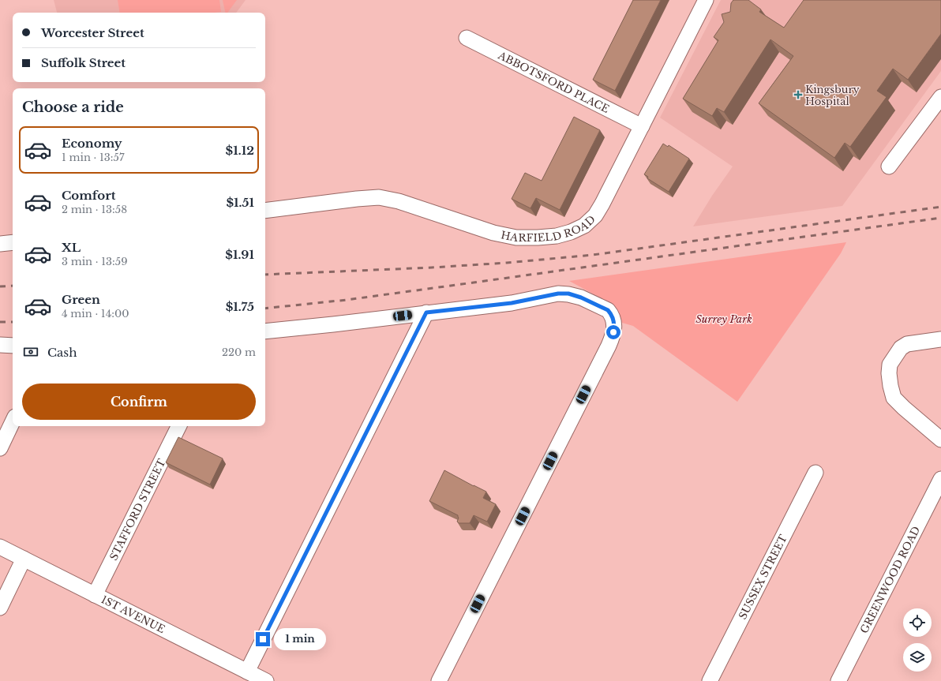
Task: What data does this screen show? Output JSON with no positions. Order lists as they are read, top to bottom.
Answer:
{
  "streets": {
    "street": [
      "ABBOTSFORD PLACE",
      "HARFIELD ROAD",
      "STAFFORD STREET",
      "SUSSEX STREET",
      "GREENWOOD ROAD",
      "1ST AVENUE"
    ]
  },
  "crossings": [
    ["ABBOTSFORD PLACE", "HARFIELD ROAD"],
    ["STAFFORD STREET", "1ST AVENUE"]
  ],
  "parks": ["Surrey Park"],
  "places": {
    "health": ["Kingsbury Hospital"]
  },
  "page": {
    "banner": ["Worcester Street", "Suffolk Street"],
    "heading": "Choose a ride",
    "list": [
      {
        "name": "Economy",
        "note": "1 min · 13:57",
        "value": "$1.12"
      },
      {
        "name": "Comfort",
        "note": "2 min · 13:58",
        "value": "$1.51"
      },
      {
        "name": "XL",
        "note": "3 min · 13:59",
        "value": "$1.91"
      },
      {
        "name": "Green",
        "note": "4 min · 14:00",
        "value": "$1.75"
      }
    ],
    "pay": ["Cash", "220 m"],
    "buttons": "Confirm",
    "bubble": "1 min"
  }
}
